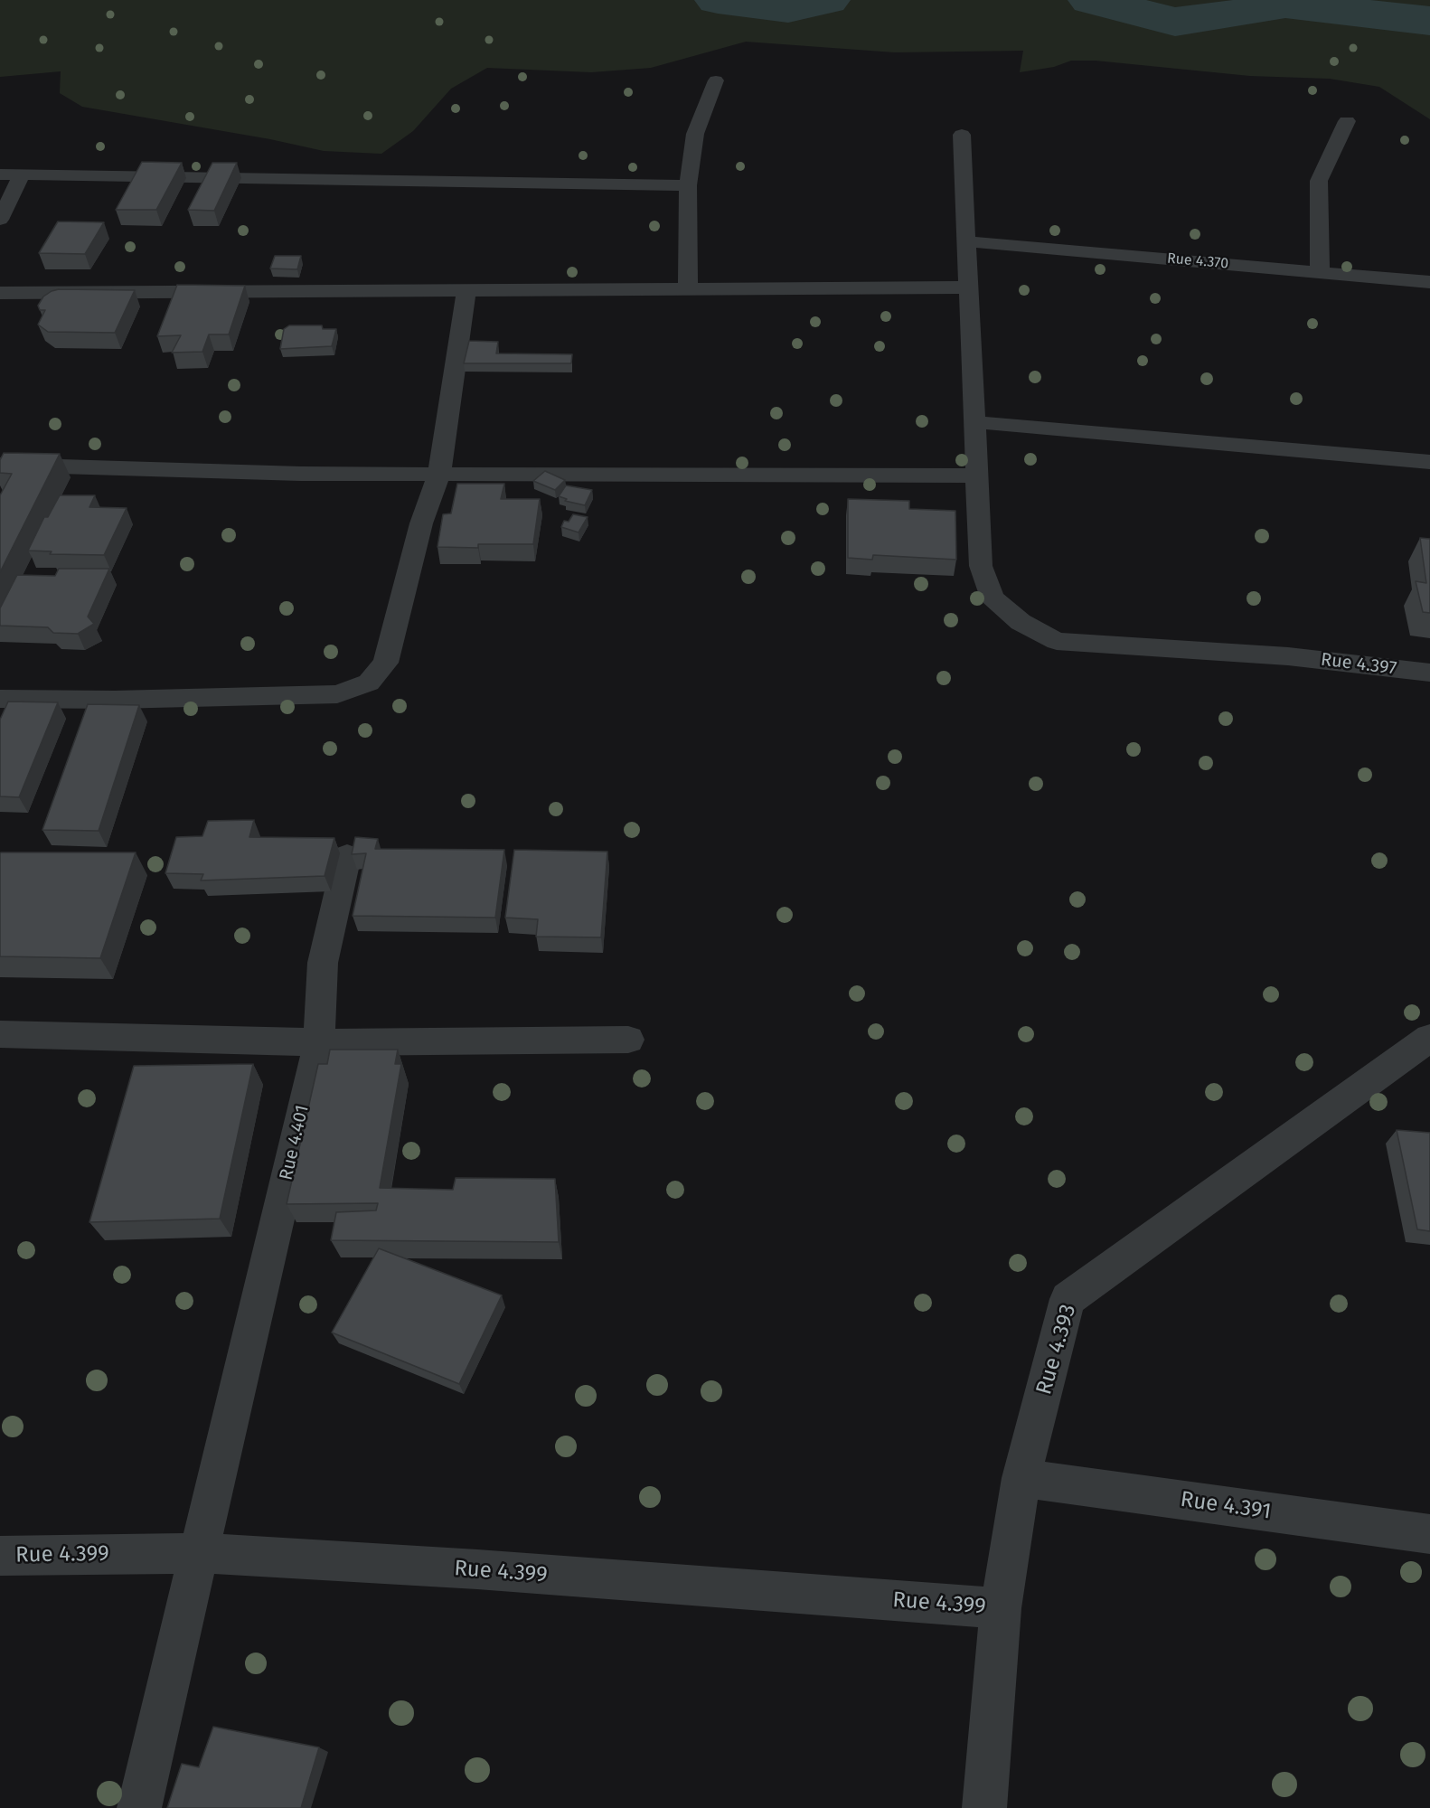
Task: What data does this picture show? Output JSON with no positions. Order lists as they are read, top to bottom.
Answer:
{
  "streets": {
    "street": [
      "Rue 4.370",
      "Rue 4.397",
      "Rue 4.401",
      "Rue 4.393",
      "Rue 4.391",
      "Rue 4.399"
    ]
  },
  "crossings": [
    ["Rue 4.370", "Rue 4.397"],
    ["Rue 4.401", "Rue 4.399"],
    ["Rue 4.393", "Rue 4.391"],
    ["Rue 4.393", "Rue 4.399"]
  ]
}
